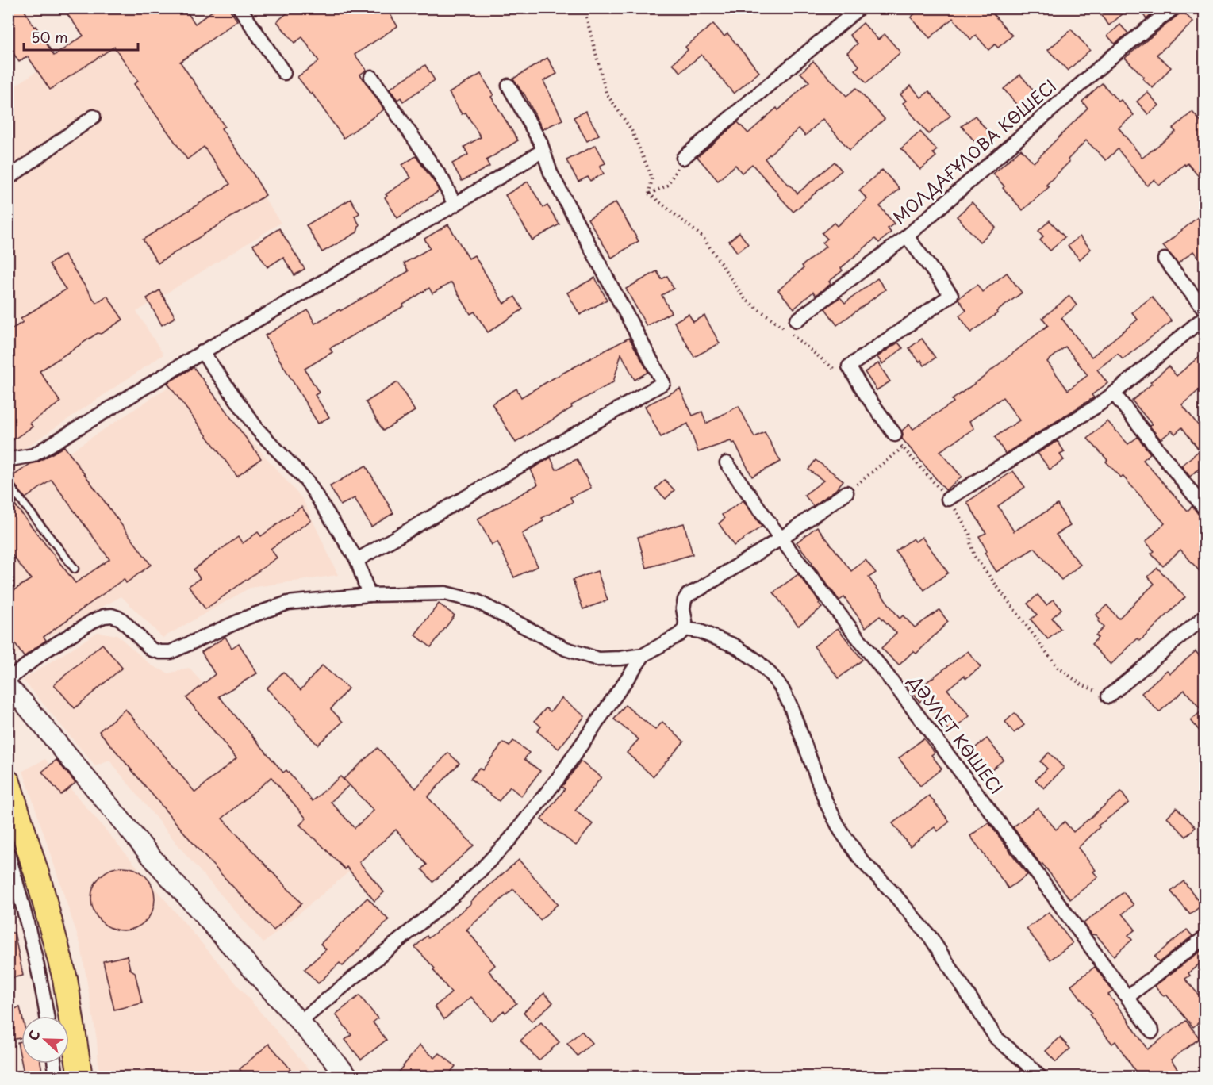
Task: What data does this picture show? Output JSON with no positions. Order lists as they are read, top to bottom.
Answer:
{
  "streets": {
    "street": ["МОЛДАҒҰЛОВА КӨШЕСІ", "ДӘУЛЕТ КӨШЕСІ"]
  },
  "scale_bar": "50 m",
  "north": "left"
}
